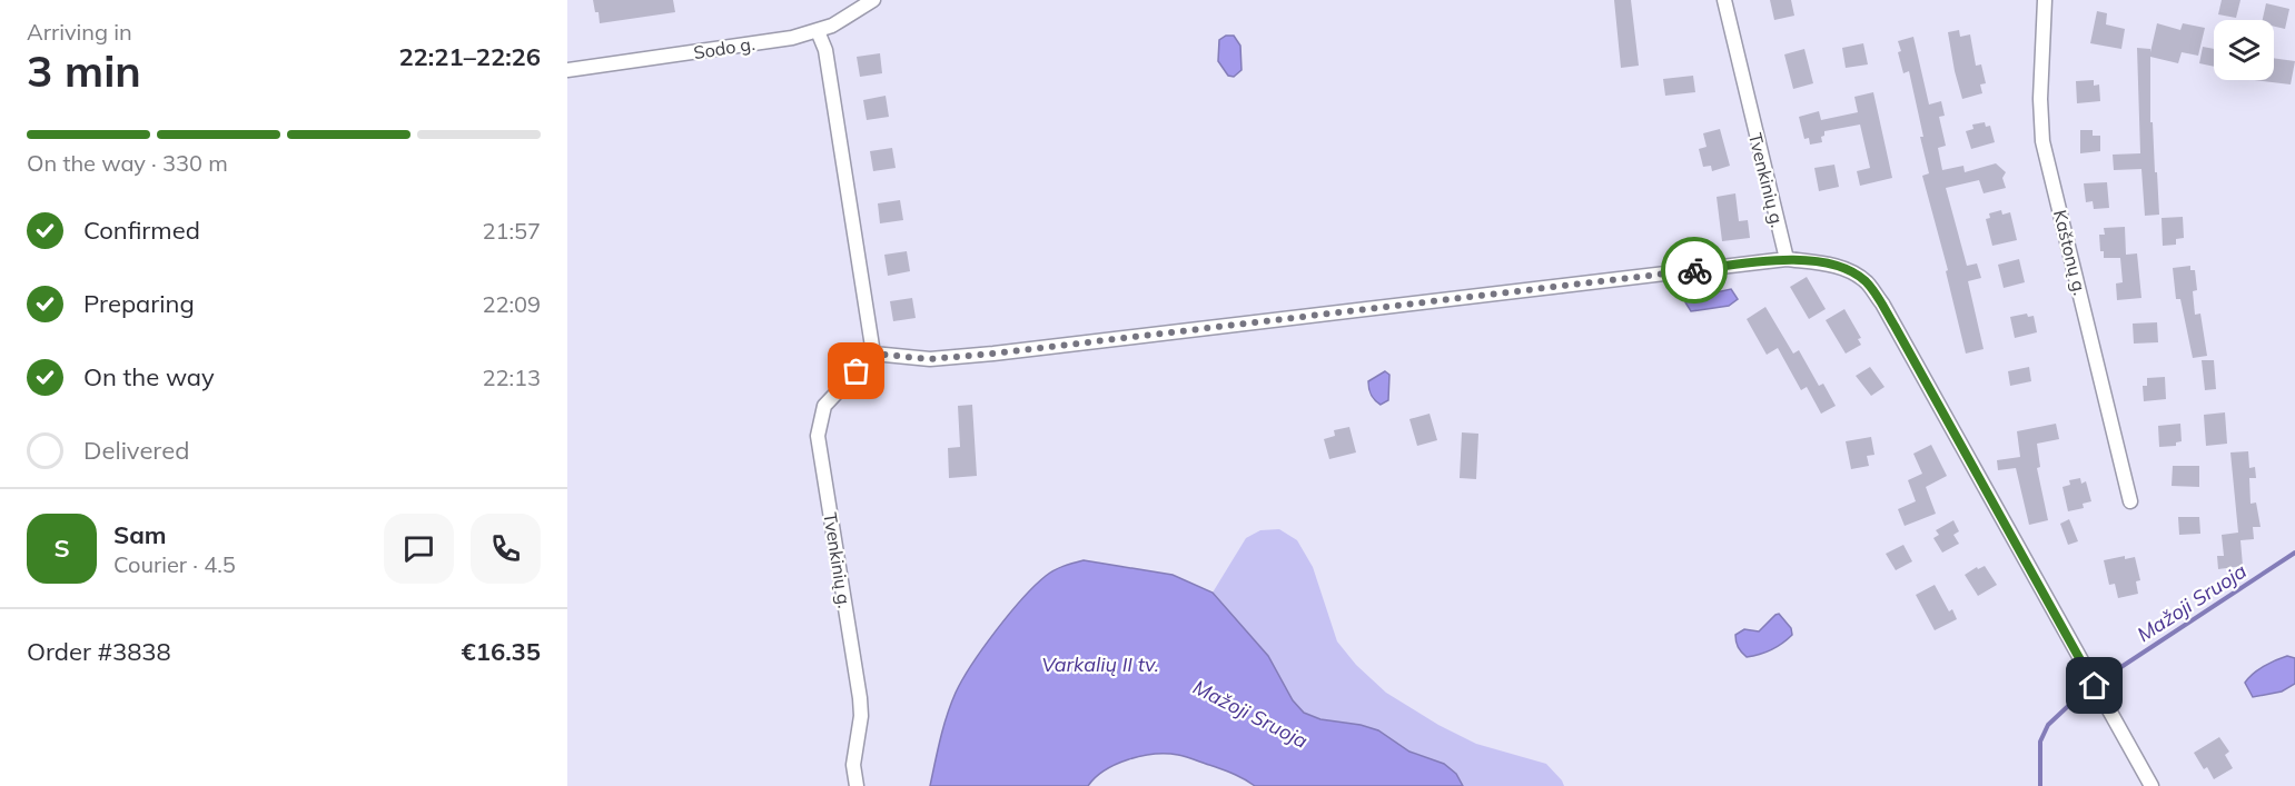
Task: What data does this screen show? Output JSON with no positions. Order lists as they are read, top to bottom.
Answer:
{
  "streets": {
    "street": ["Sodo g.", "Tvenkinių g.", "Kaštonų g."]
  },
  "water": ["Mažoji Sruoja", "Varkalių II tv."],
  "page": {
    "heading": ["3 min", "Arriving in", "22:21–22:26"],
    "panel": [
      "Sam",
      "Courier · 4.5",
      "Order #3838",
      "€16.35"
    ],
    "bar": "On the way · 330 m",
    "list": [
      ["Confirmed", "21:57"],
      ["Preparing", "22:09"],
      ["On the way", "22:13"],
      "Delivered"
    ],
    "round": "S"
  }
}
